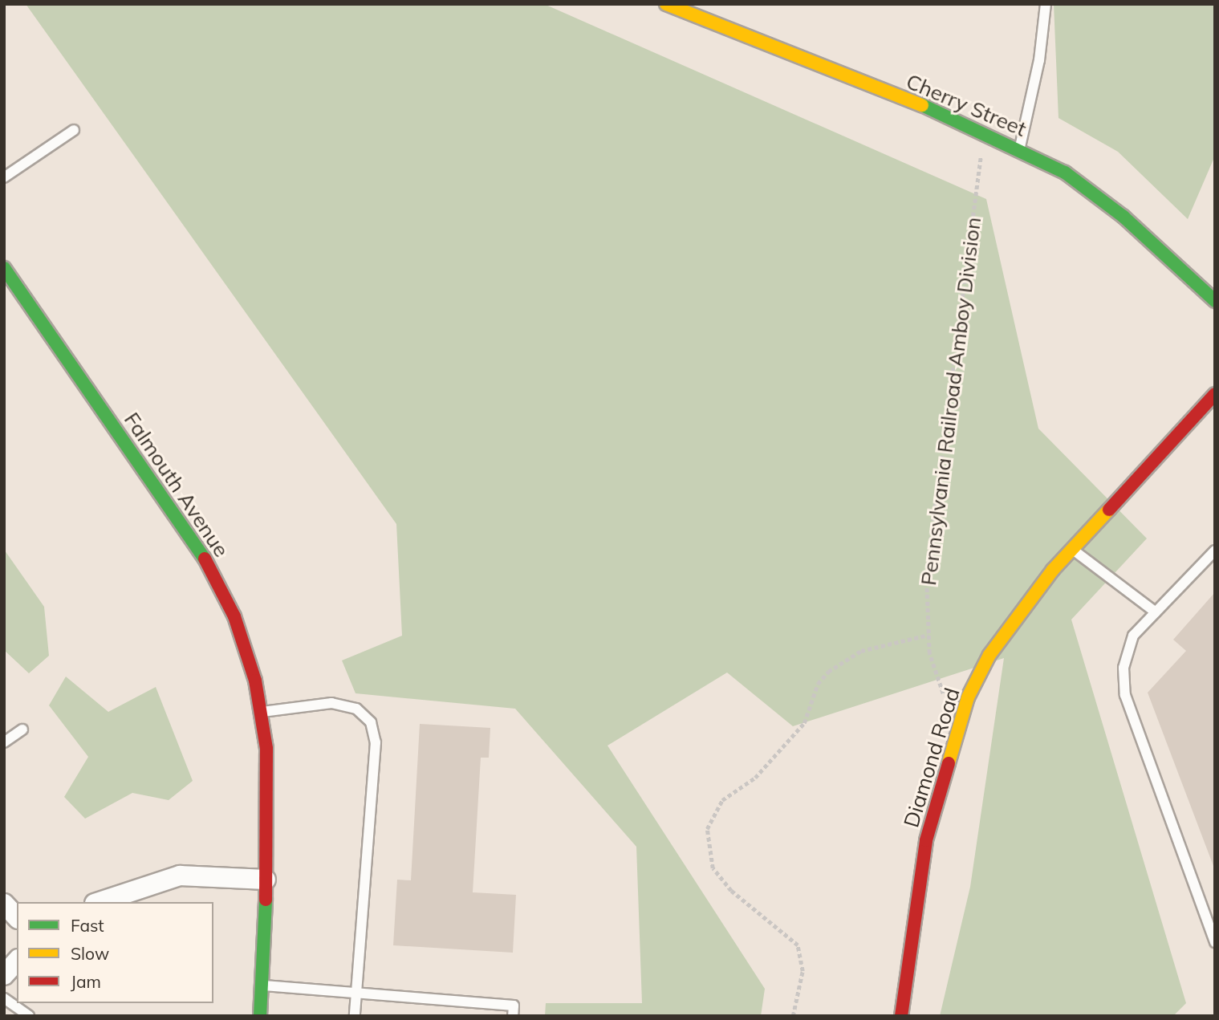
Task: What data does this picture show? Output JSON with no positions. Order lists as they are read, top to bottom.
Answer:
{
  "streets": {
    "street": ["Cherry Street", "Falmouth Avenue", "Diamond Road"],
    "path": ["Pennsylvania Railroad Amboy Division"]
  },
  "crossings": [
    ["Cherry Street", "Pennsylvania Railroad Amboy Division"]
  ],
  "legend": ["Fast", "Slow", "Jam"]
}
